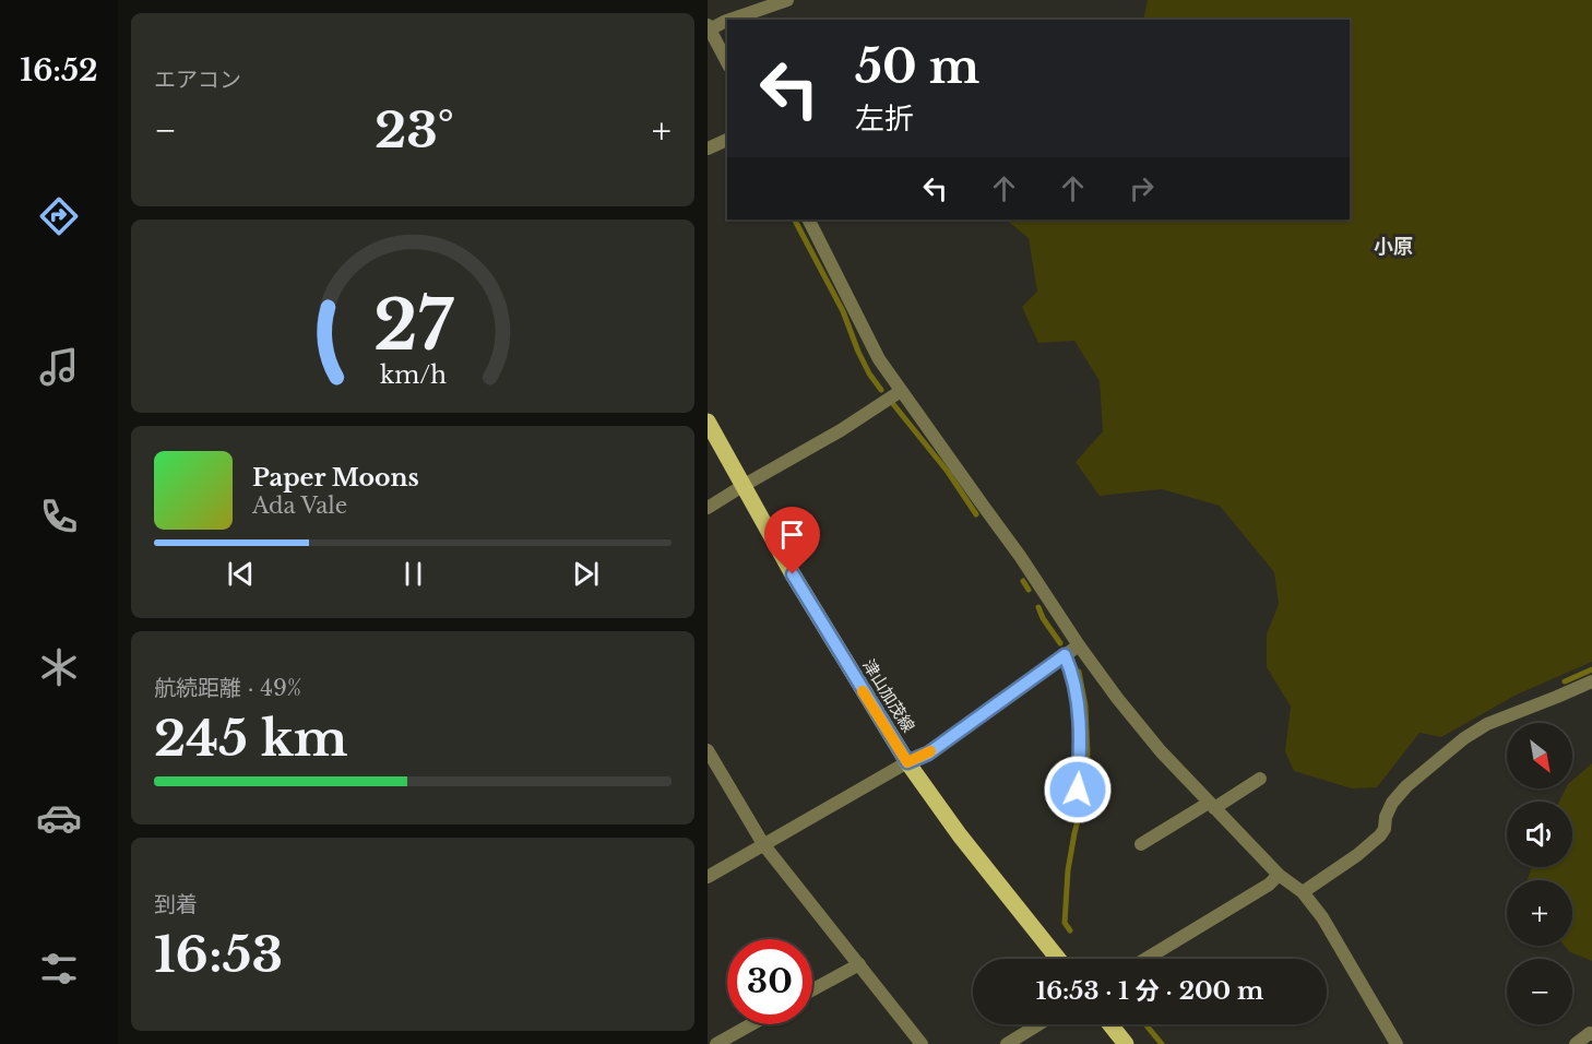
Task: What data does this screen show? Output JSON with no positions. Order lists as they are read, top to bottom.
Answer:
{
  "streets": {
    "main road": ["津山加茂線"]
  },
  "districts": ["小原"],
  "north": "bottom right",
  "page": {
    "tabs": "16:52",
    "tile": [
      "エアコン",
      ["航続距離 · 49%", "245 km"],
      ["到着", "16:53"]
    ],
    "turn": ["50 m", "左折"],
    "heat": ["−", "23°", "+"],
    "song": ["Paper Moons", "Ada Vale"],
    "map_buttons": ["+", "−"],
    "limit": "30",
    "trip": "16:53 · 1 分 · 200 m",
    "gauge": ["27", "km/h"]
  }
}
